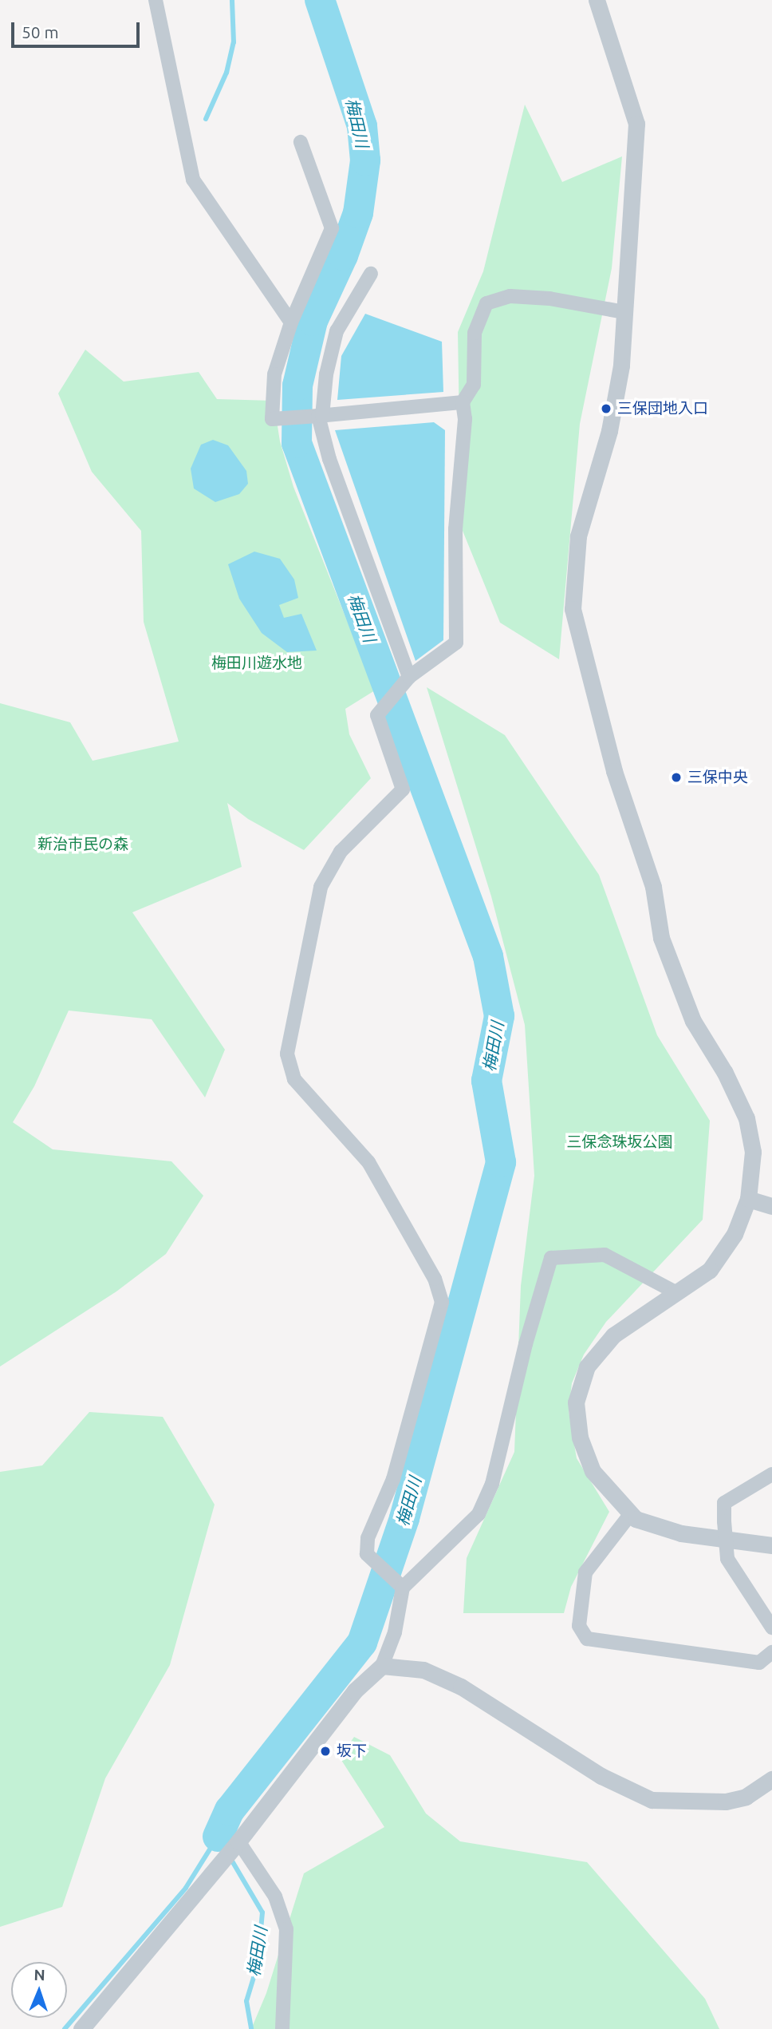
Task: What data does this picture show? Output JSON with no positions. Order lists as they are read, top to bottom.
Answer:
{
  "water": ["梅田川"],
  "parks": ["梅田川遊水地", "新治市民の森", "三保念珠坂公園"],
  "places": ["三保団地入口", "三保中央", "坂下"],
  "scale_bar": "50 m",
  "north": "top"
}
